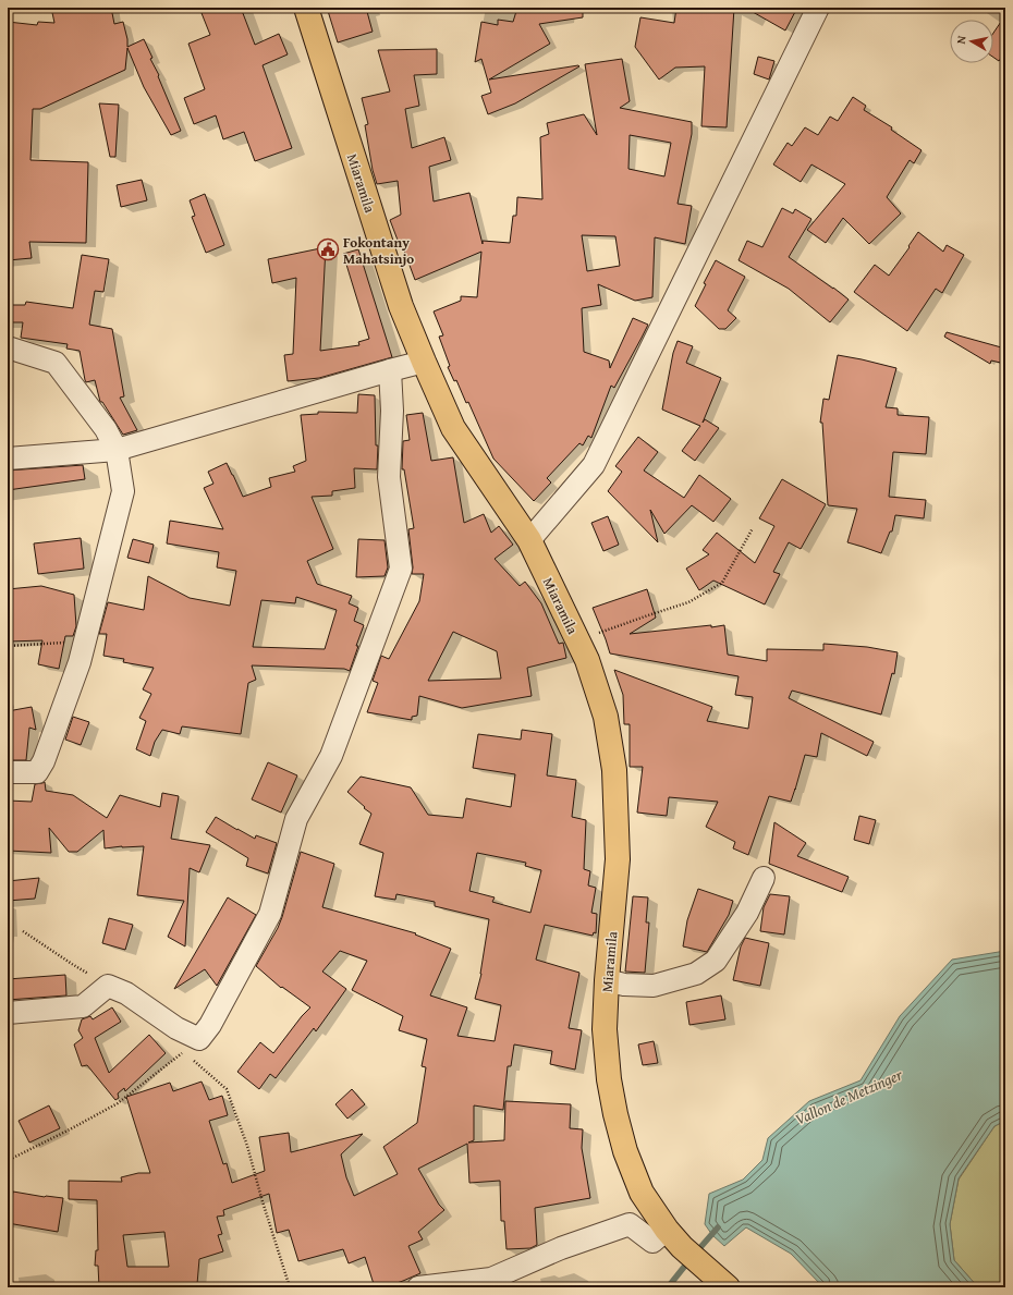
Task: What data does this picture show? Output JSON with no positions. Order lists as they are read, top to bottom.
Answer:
{
  "streets": {
    "main road": ["Miaramila"]
  },
  "water": ["Vallon de Metzinger"],
  "places": {
    "public building": ["Fokontany Mahatsinjo"]
  },
  "north": "left"
}
